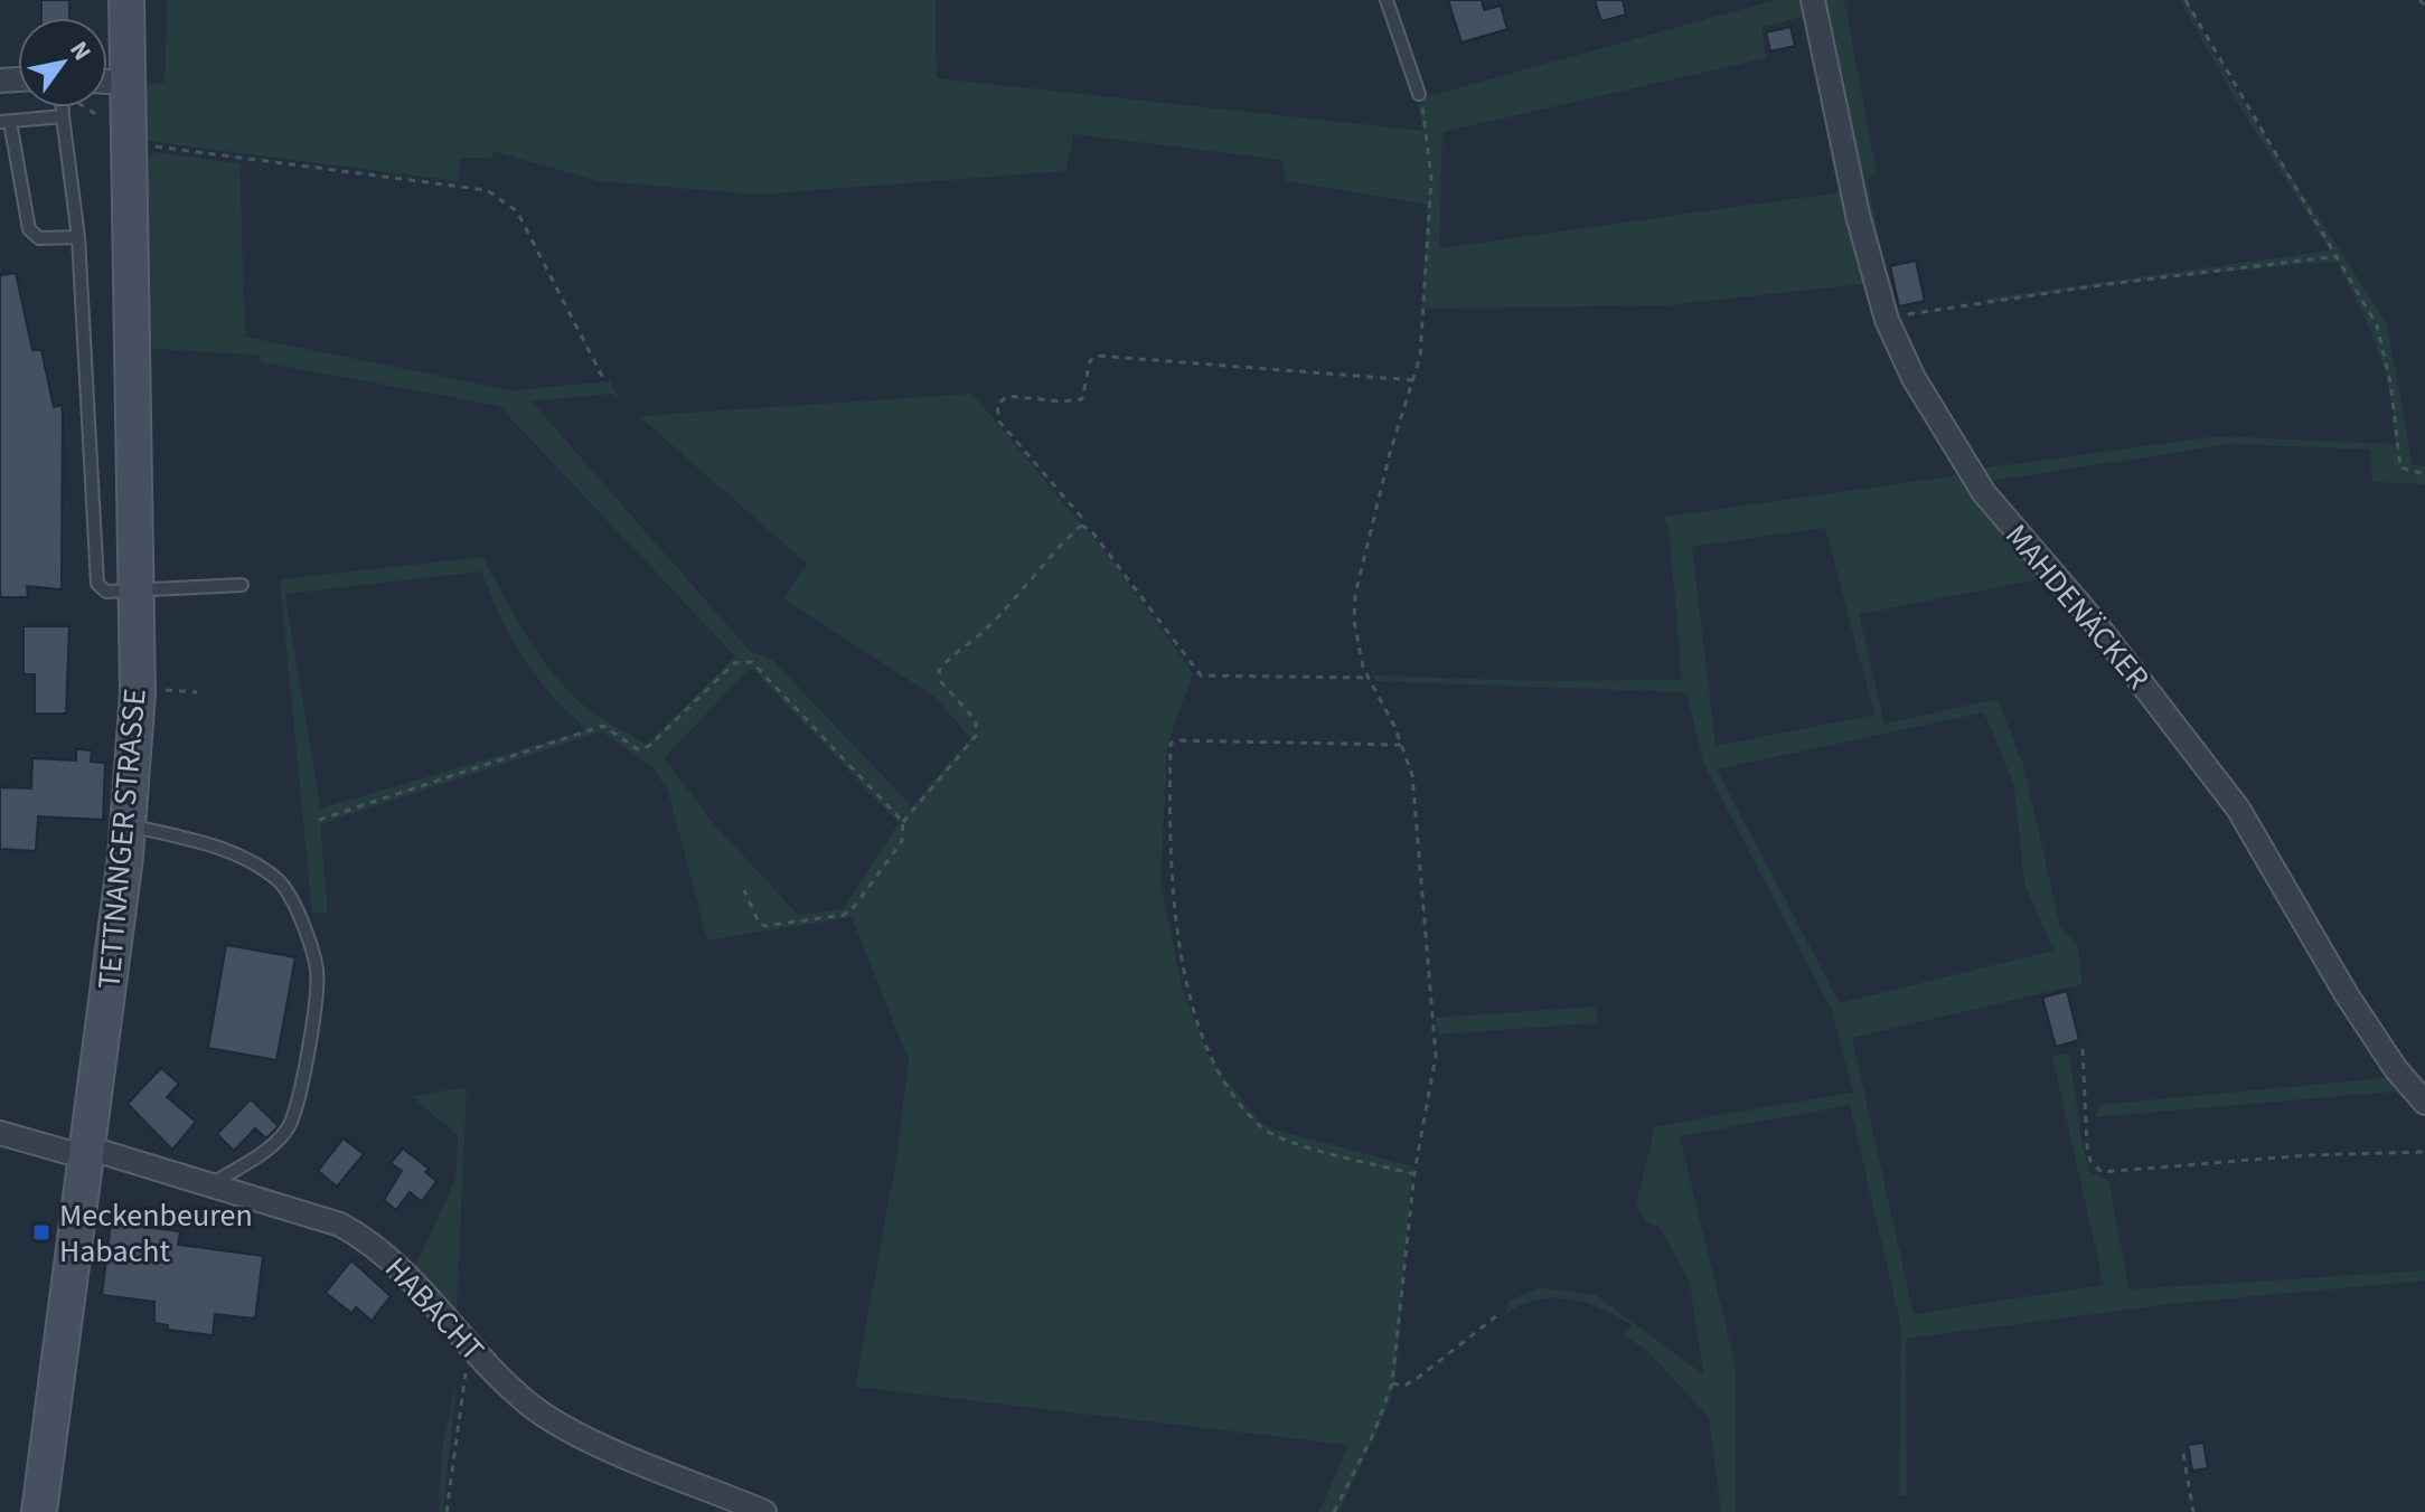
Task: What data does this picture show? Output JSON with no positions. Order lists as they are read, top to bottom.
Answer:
{
  "streets": {
    "main road": ["TETTNANGER STRASSE"],
    "street": ["MAHDENÄCKER", "HABACHT"]
  },
  "crossings": [
    ["TETTNANGER STRASSE", "HABACHT"]
  ],
  "places": {
    "transit": ["Meckenbeuren Habacht"]
  },
  "north": "top right"
}
